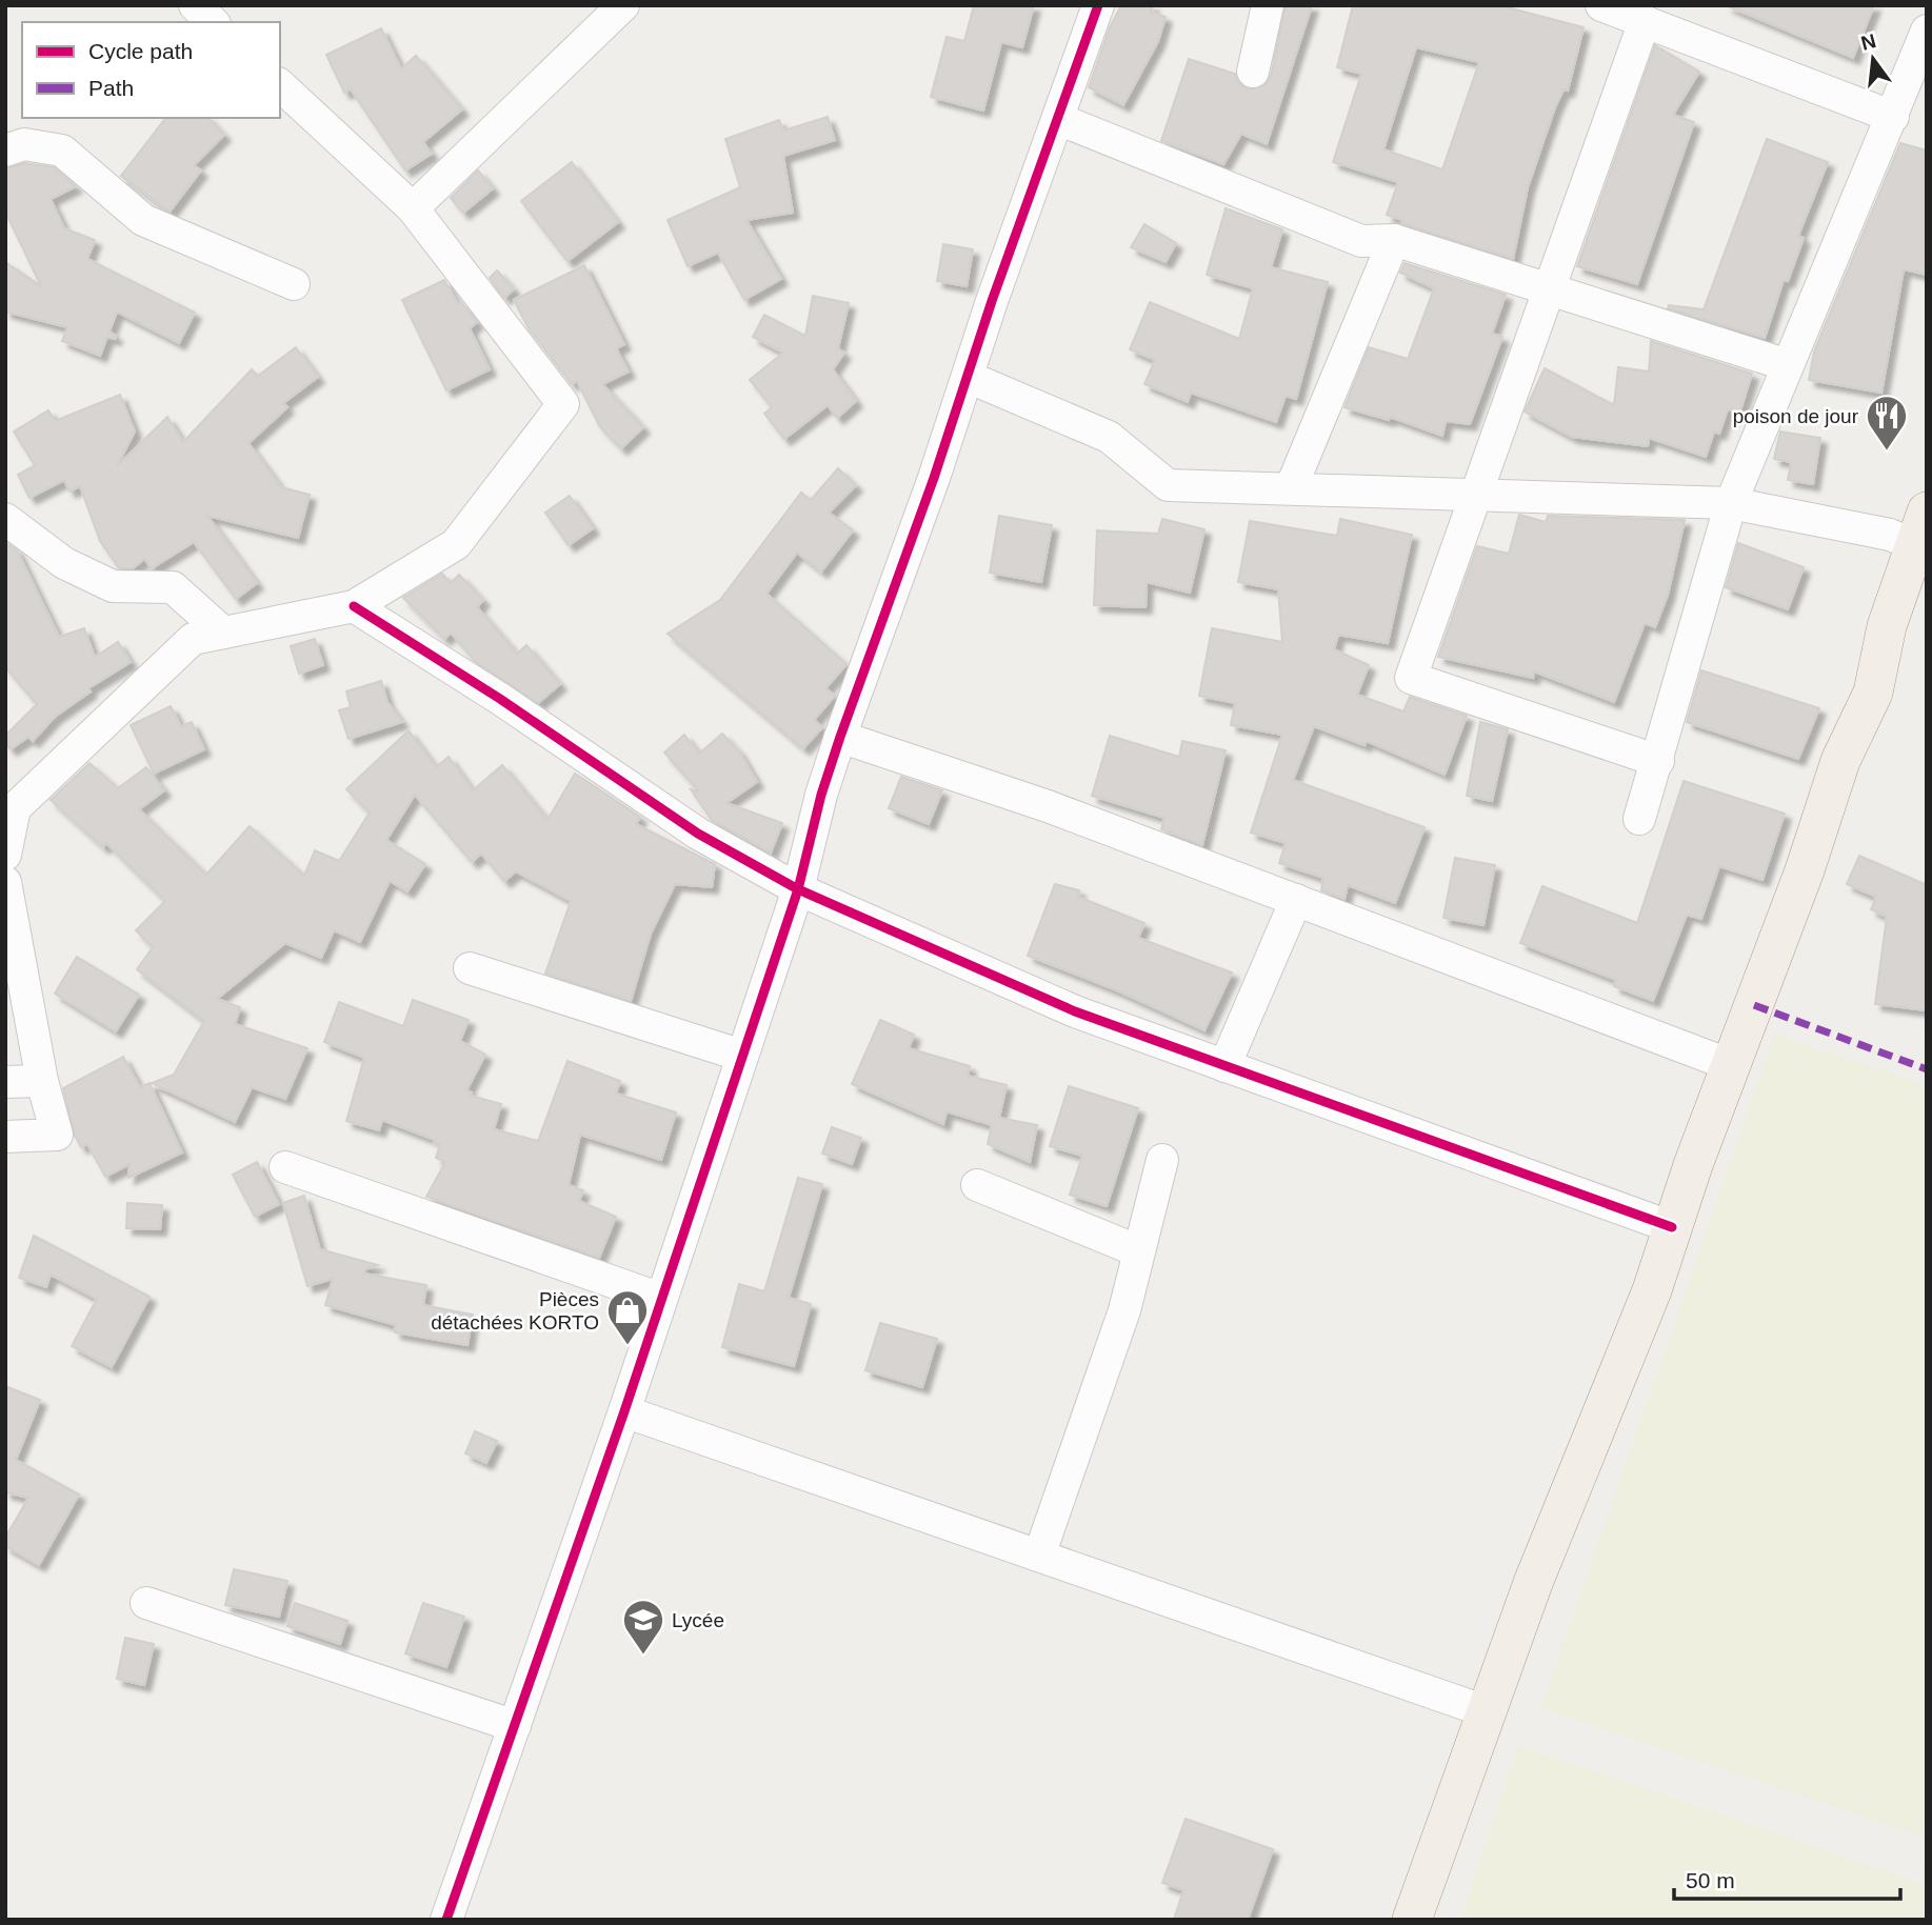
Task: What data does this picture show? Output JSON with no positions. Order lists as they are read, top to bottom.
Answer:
{
  "places": {
    "restaurant": ["poison de jour"],
    "shop": ["Pièces détachées KORTO"],
    "school or university": ["Lycée"]
  },
  "legend": ["Cycle path", "Path"],
  "scale_bar": "50 m",
  "north": "top"
}
